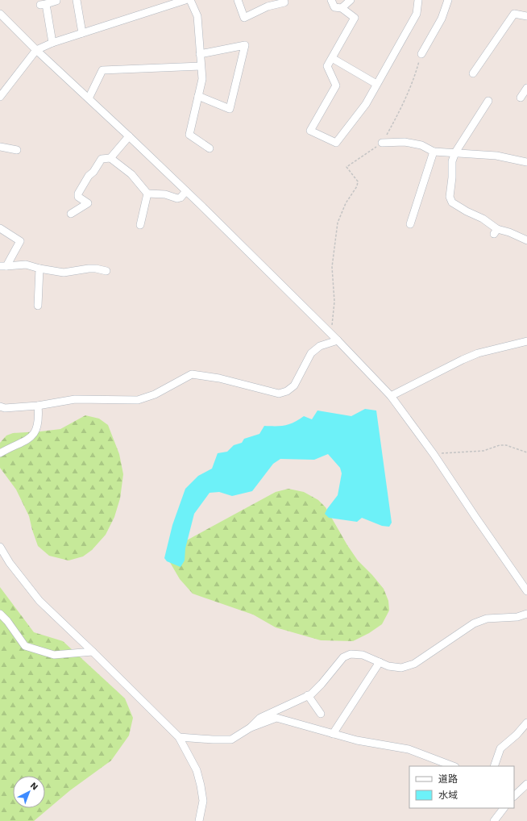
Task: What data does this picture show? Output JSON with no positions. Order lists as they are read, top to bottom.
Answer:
{
  "legend": ["道路", "水域"],
  "north": "top right"
}
